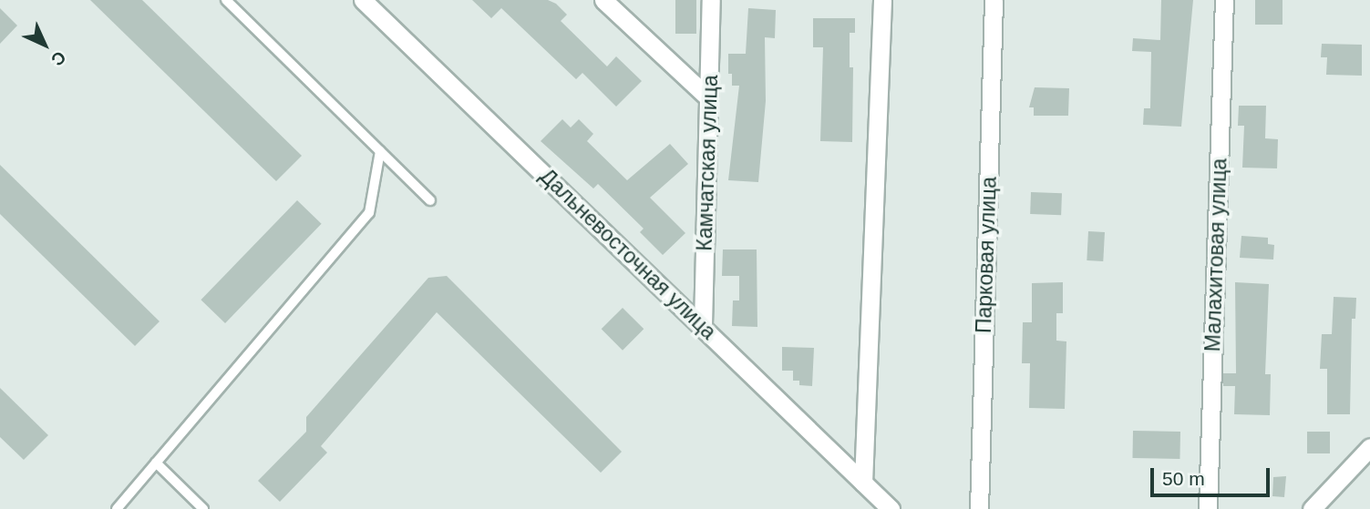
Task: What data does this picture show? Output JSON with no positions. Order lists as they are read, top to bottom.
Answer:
{
  "streets": {
    "street": [
      "Камчатская улица",
      "Дальневосточная улица",
      "Парковая улица",
      "Малахитовая улица"
    ]
  },
  "crossings": [
    ["Камчатская улица", "Дальневосточная улица"]
  ],
  "scale_bar": "50 m",
  "north": "bottom right"
}
